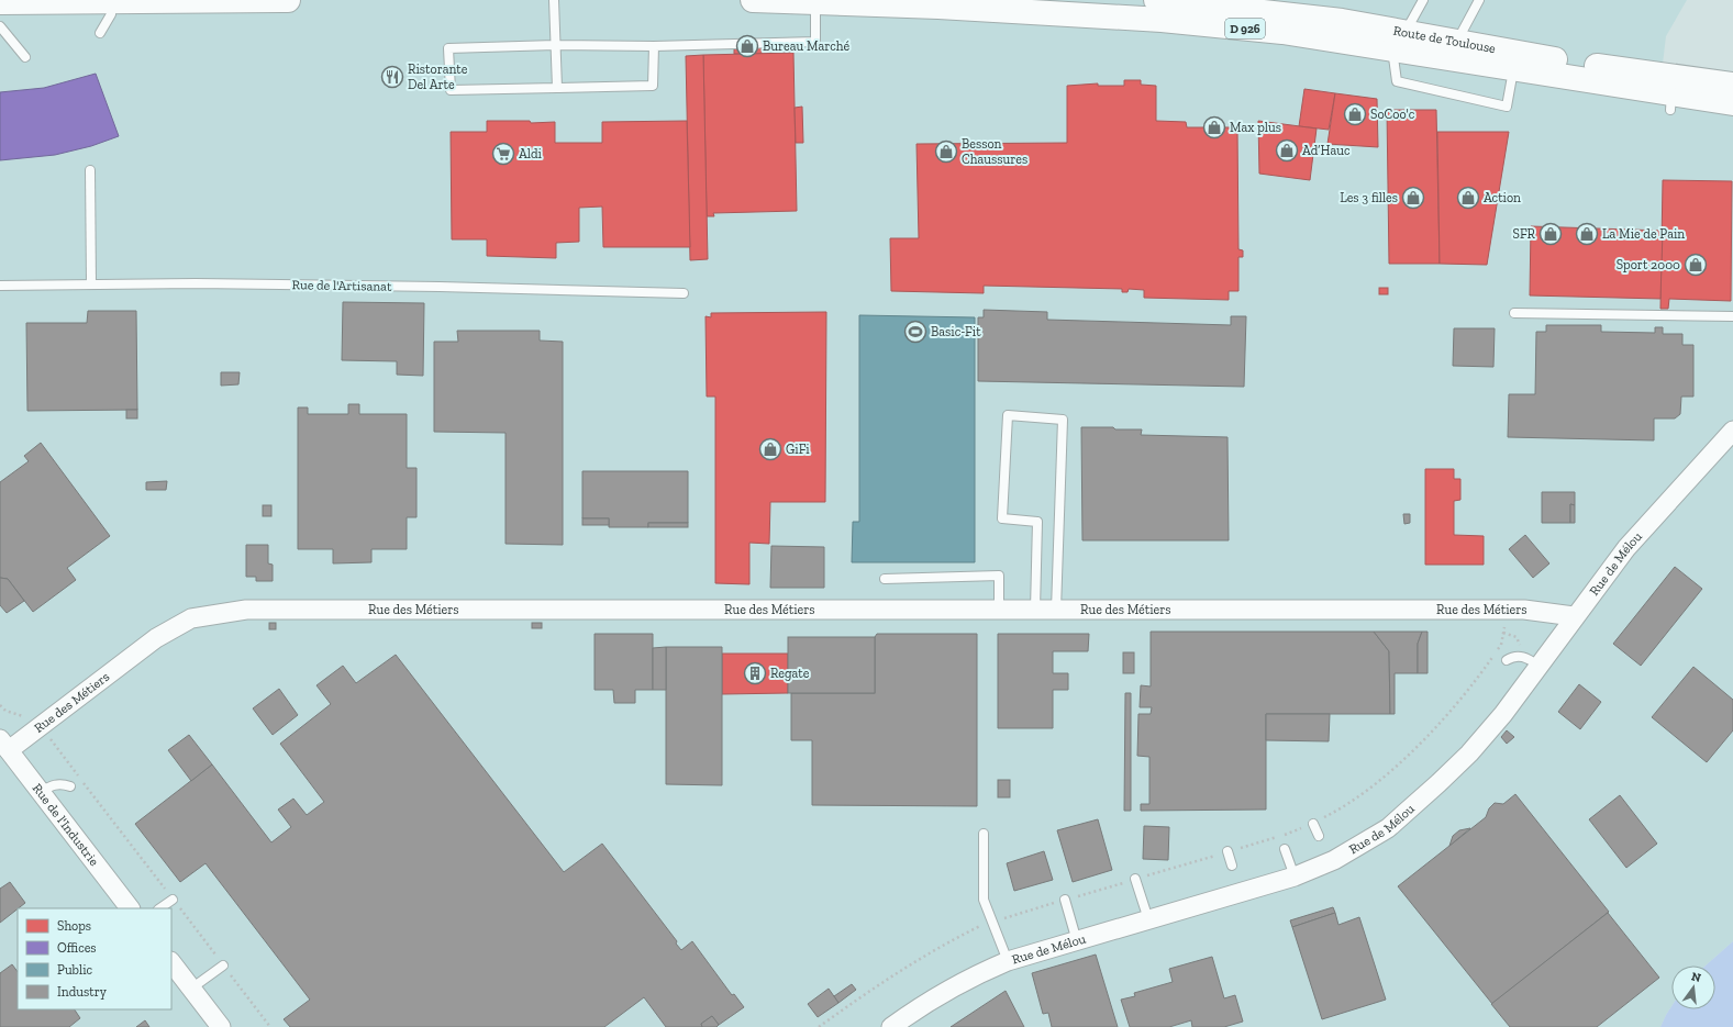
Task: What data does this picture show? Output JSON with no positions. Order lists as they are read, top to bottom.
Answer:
{
  "streets": {
    "main road": ["D 926", "Route de Toulouse"],
    "street": ["Rue de Mélou", "Rue des Métiers", "Rue de l'Industrie"],
    "lane": ["Rue de l'Artisanat"]
  },
  "crossings": [
    ["D 926", "Route de Toulouse"],
    ["Rue de Mélou", "Rue des Métiers"],
    ["Rue des Métiers", "Rue de l'Industrie"]
  ],
  "places": {
    "shop": [
      "Bureau Marché",
      "SoCoo'c",
      "Max plus",
      "Ad’Hauc",
      "Besson Chaussures",
      "Les 3 filles",
      "Action",
      "SFR",
      "La Mie de Pain",
      "Sport 2000",
      "GiFi"
    ],
    "restaurant": ["Ristorante Del Arte"],
    "supermarket": ["Aldi"],
    "sports": ["Basic-Fit"],
    "building": ["Regate"]
  },
  "legend": [
    "Shops",
    "Offices",
    "Public",
    "Industry"
  ],
  "north": "top"
}
